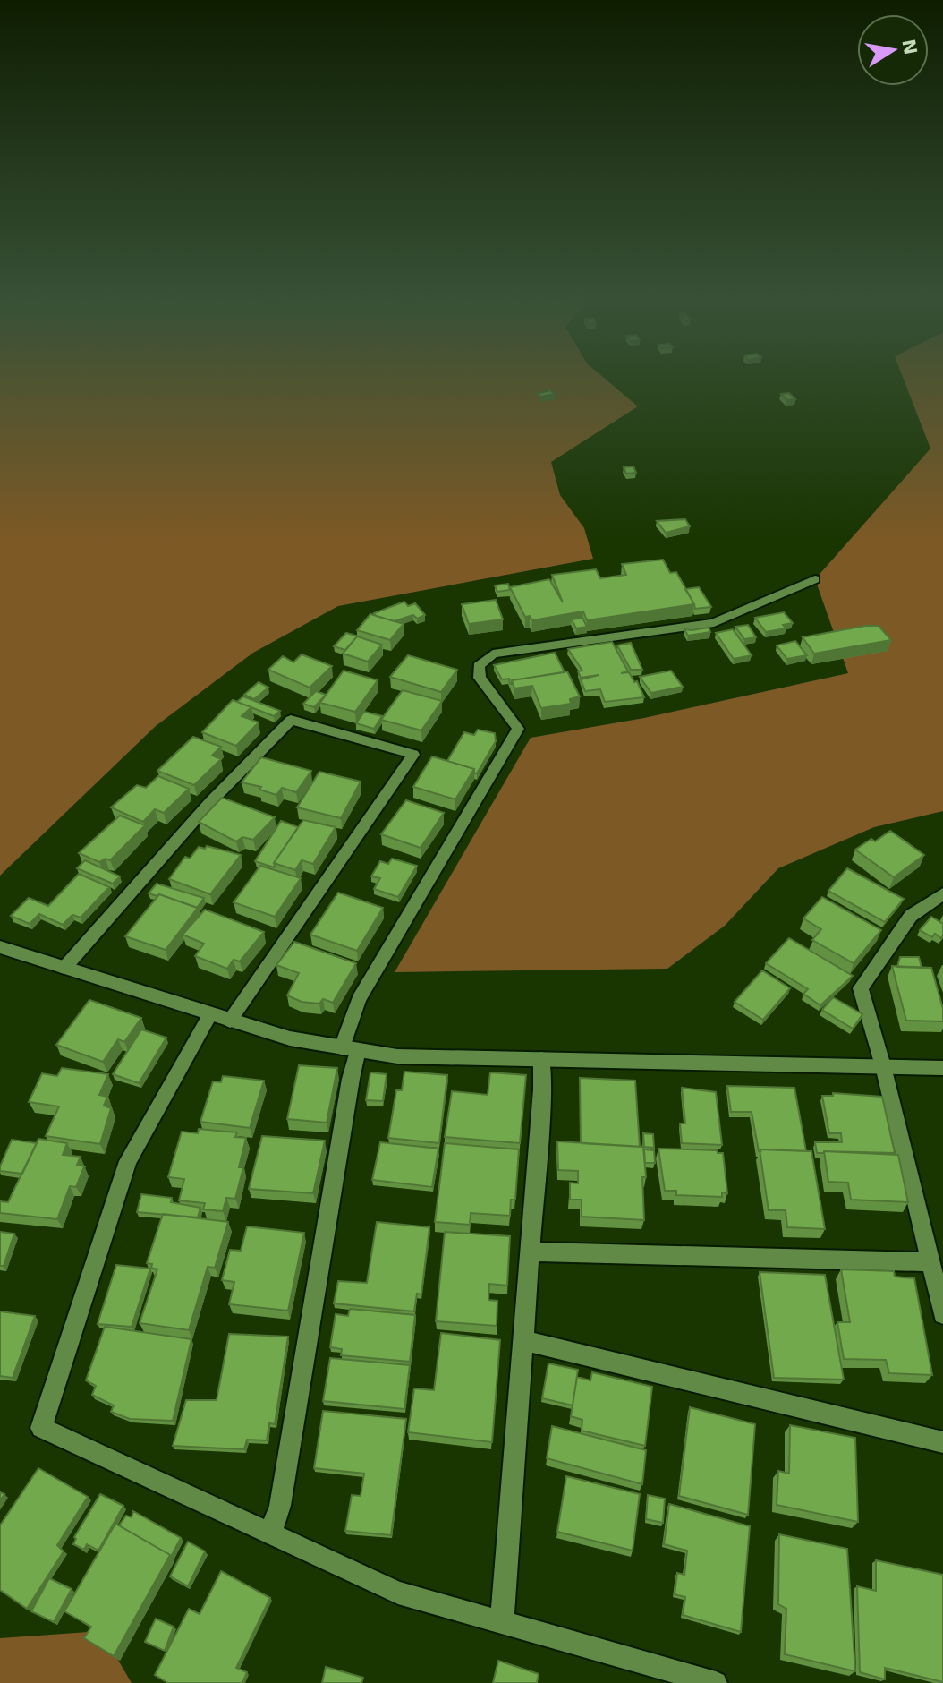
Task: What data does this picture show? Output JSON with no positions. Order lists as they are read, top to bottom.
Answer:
{
  "north": "right"
}
